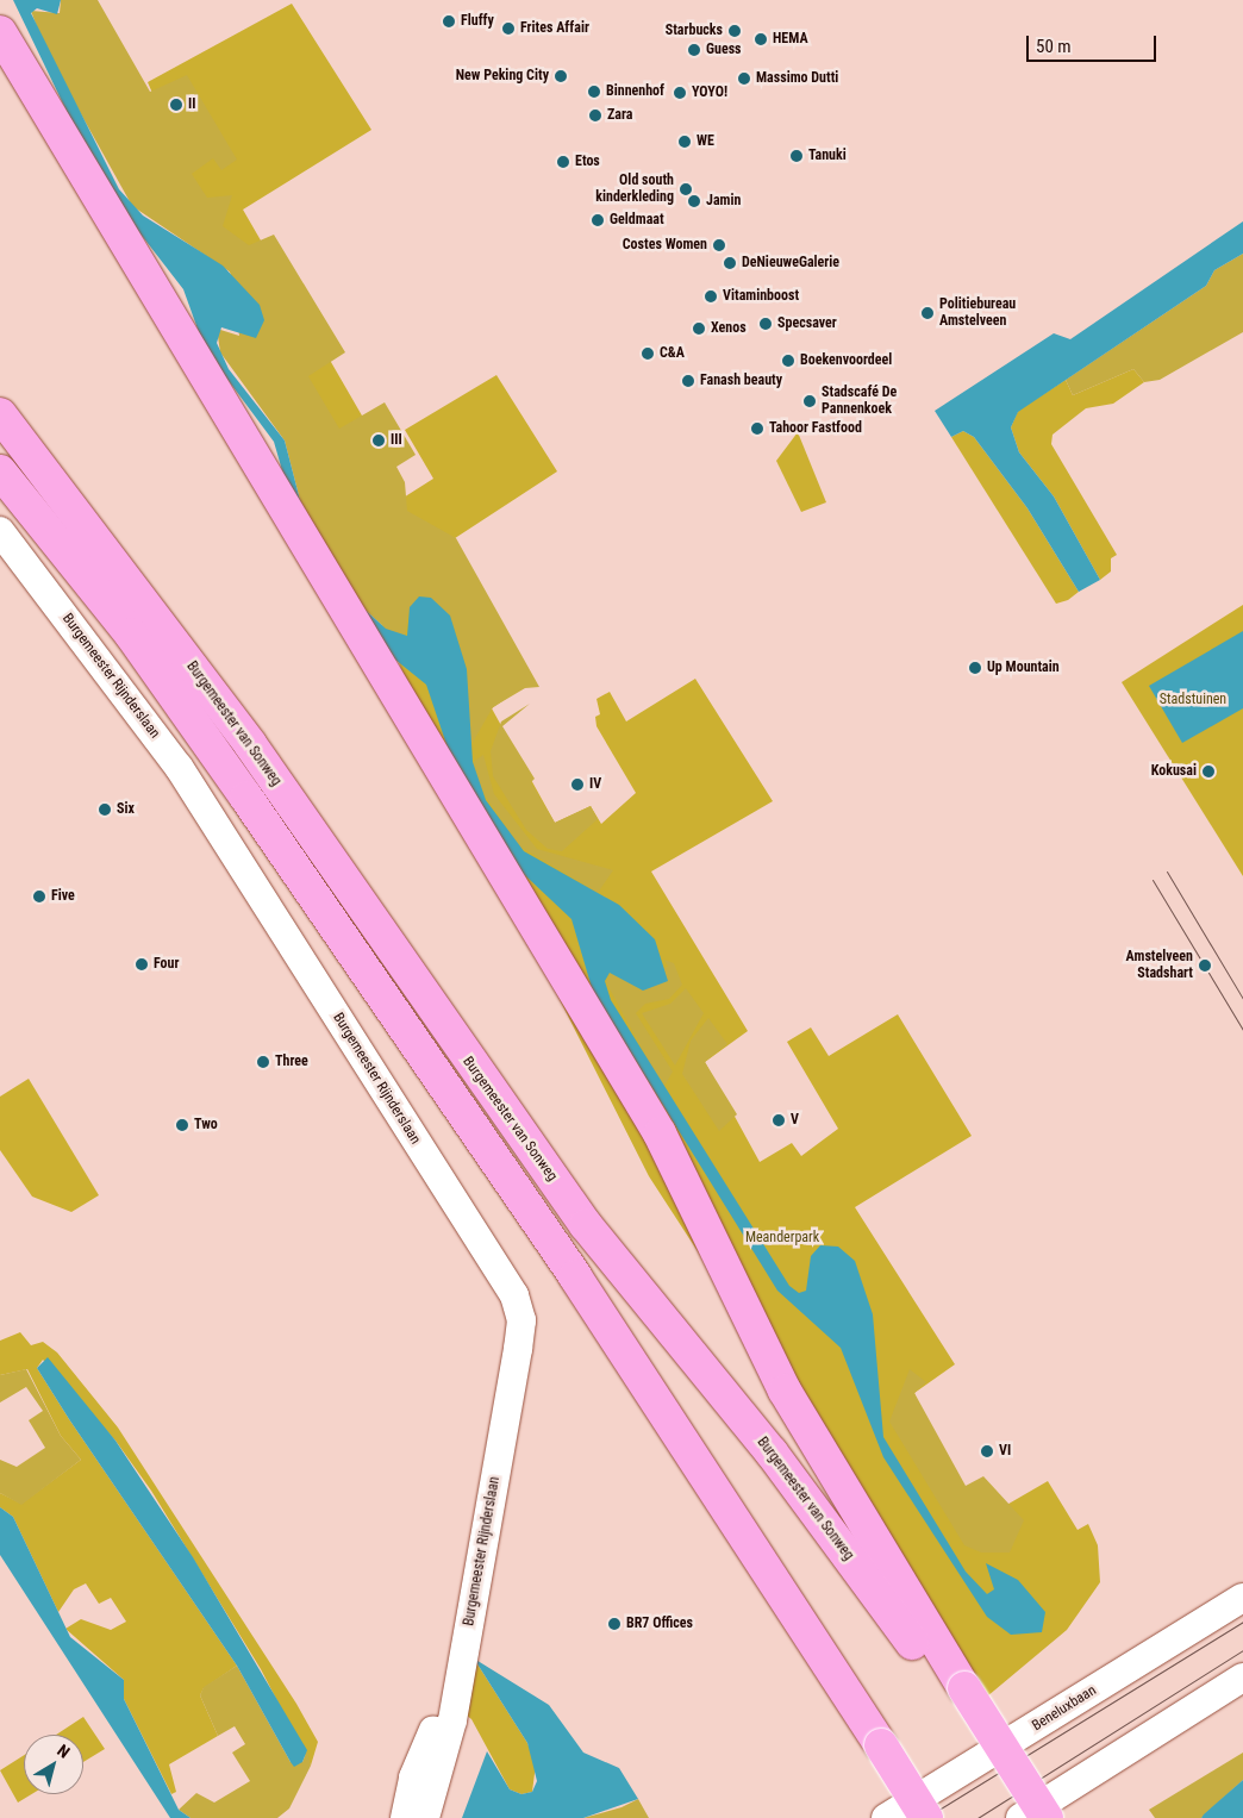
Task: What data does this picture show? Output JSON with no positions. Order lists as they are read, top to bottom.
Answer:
{
  "streets": {
    "highway": ["Burgemeester van Sonweg"],
    "main road": ["Burgemeester Rijnderslaan", "Beneluxbaan"]
  },
  "parks": ["Stadstuinen", "Meanderpark"],
  "places": [
    "Fluffy",
    "Frites Affair",
    "Starbucks",
    "HEMA",
    "Guess",
    "New Peking City",
    "Massimo Dutti",
    "Binnenhof",
    "YOYO!",
    "II",
    "Zara",
    "WE",
    "Tanuki",
    "Etos",
    "Old south kinderkleding",
    "Jamin",
    "Geldmaat",
    "Costes Women",
    "DeNieuweGalerie",
    "Vitaminboost",
    "Politiebureau Amstelveen",
    "Specsaver",
    "Xenos",
    "C&A",
    "Boekenvoordeel",
    "Fanash beauty",
    "Stadscafé De Pannenkoek",
    "Tahoor Fastfood",
    "III",
    "Up Mountain",
    "Kokusai",
    "IV",
    "Six",
    "Five",
    "Four",
    "Amstelveen Stadshart",
    "Three",
    "V",
    "Two",
    "VI",
    "BR7 Offices"
  ],
  "scale_bar": "50 m",
  "north": "top right"
}
